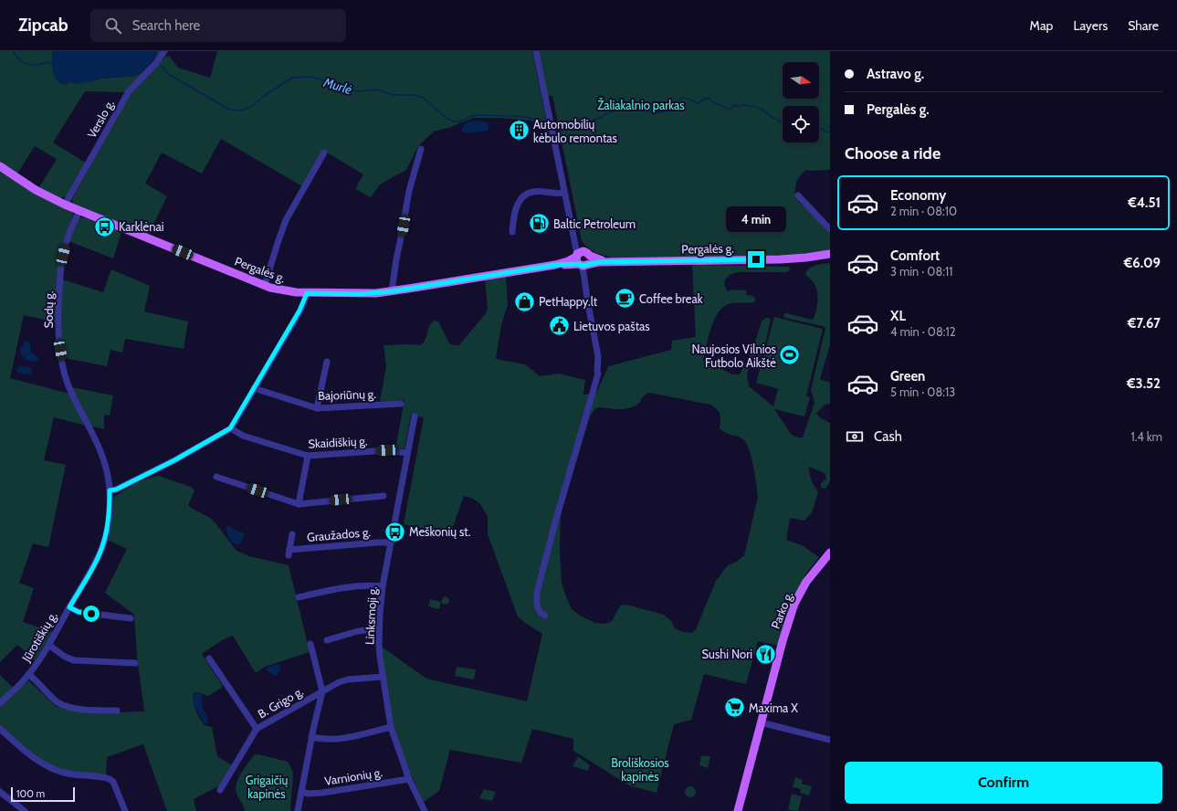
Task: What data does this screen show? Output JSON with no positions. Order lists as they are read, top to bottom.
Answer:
{
  "streets": {
    "main road": ["Pergalės g.", "Parko g."],
    "street": [
      "Verslo g.",
      "Sodų g.",
      "Bajoriūnų g.",
      "Skaidiškių g.",
      "Graužados g.",
      "Linksmoji g.",
      "Jūrotiškių g.",
      "B. Grigo g.",
      "Varnionių g."
    ]
  },
  "crossings": [
    ["Verslo g.", "Pergalės g."],
    ["Pergalės g.", "Sodų g."],
    ["Sodų g.", "Jūrotiškių g."],
    ["Skaidiškių g.", "Linksmoji g."],
    ["Graužados g.", "Linksmoji g."],
    ["Linksmoji g.", "B. Grigo g."],
    ["Linksmoji g.", "Varnionių g."]
  ],
  "water": ["Murlė"],
  "parks": ["Žaliakalnio parkas", "Broliškosios kapinės", "Grigaičių kapinės"],
  "places": {
    "building": ["Automobilių kėbulo remontas"],
    "fuel station": ["Baltic Petroleum"],
    "bus stop": ["Karklėnai", "Meškonių st."],
    "cafe": ["Coffee break"],
    "shop": ["PetHappy.lt"],
    "public building": ["Lietuvos paštas"],
    "sports": ["Naujosios Vilnios Futbolo Aikštė"],
    "restaurant": ["Sushi Nori"],
    "supermarket": ["Maxima X"]
  },
  "scale_bar": "100 m",
  "north": "right",
  "page": {
    "header": "Zipcab",
    "search": "Search here",
    "nav": ["Map", "Layers", "Share"],
    "banner": ["Astravo g.", "Pergalės g."],
    "heading": "Choose a ride",
    "list": [
      {
        "name": "Economy",
        "note": "2 min · 08:10",
        "value": "€4.51"
      },
      {
        "name": "Comfort",
        "note": "3 min · 08:11",
        "value": "€6.09"
      },
      {
        "name": "XL",
        "note": "4 min · 08:12",
        "value": "€7.67"
      },
      {
        "name": "Green",
        "note": "5 min · 08:13",
        "value": "€3.52"
      }
    ],
    "bubble": "4 min",
    "pay": ["Cash", "1.4 km"],
    "buttons": "Confirm",
    "scale": "100 m"
  }
}
